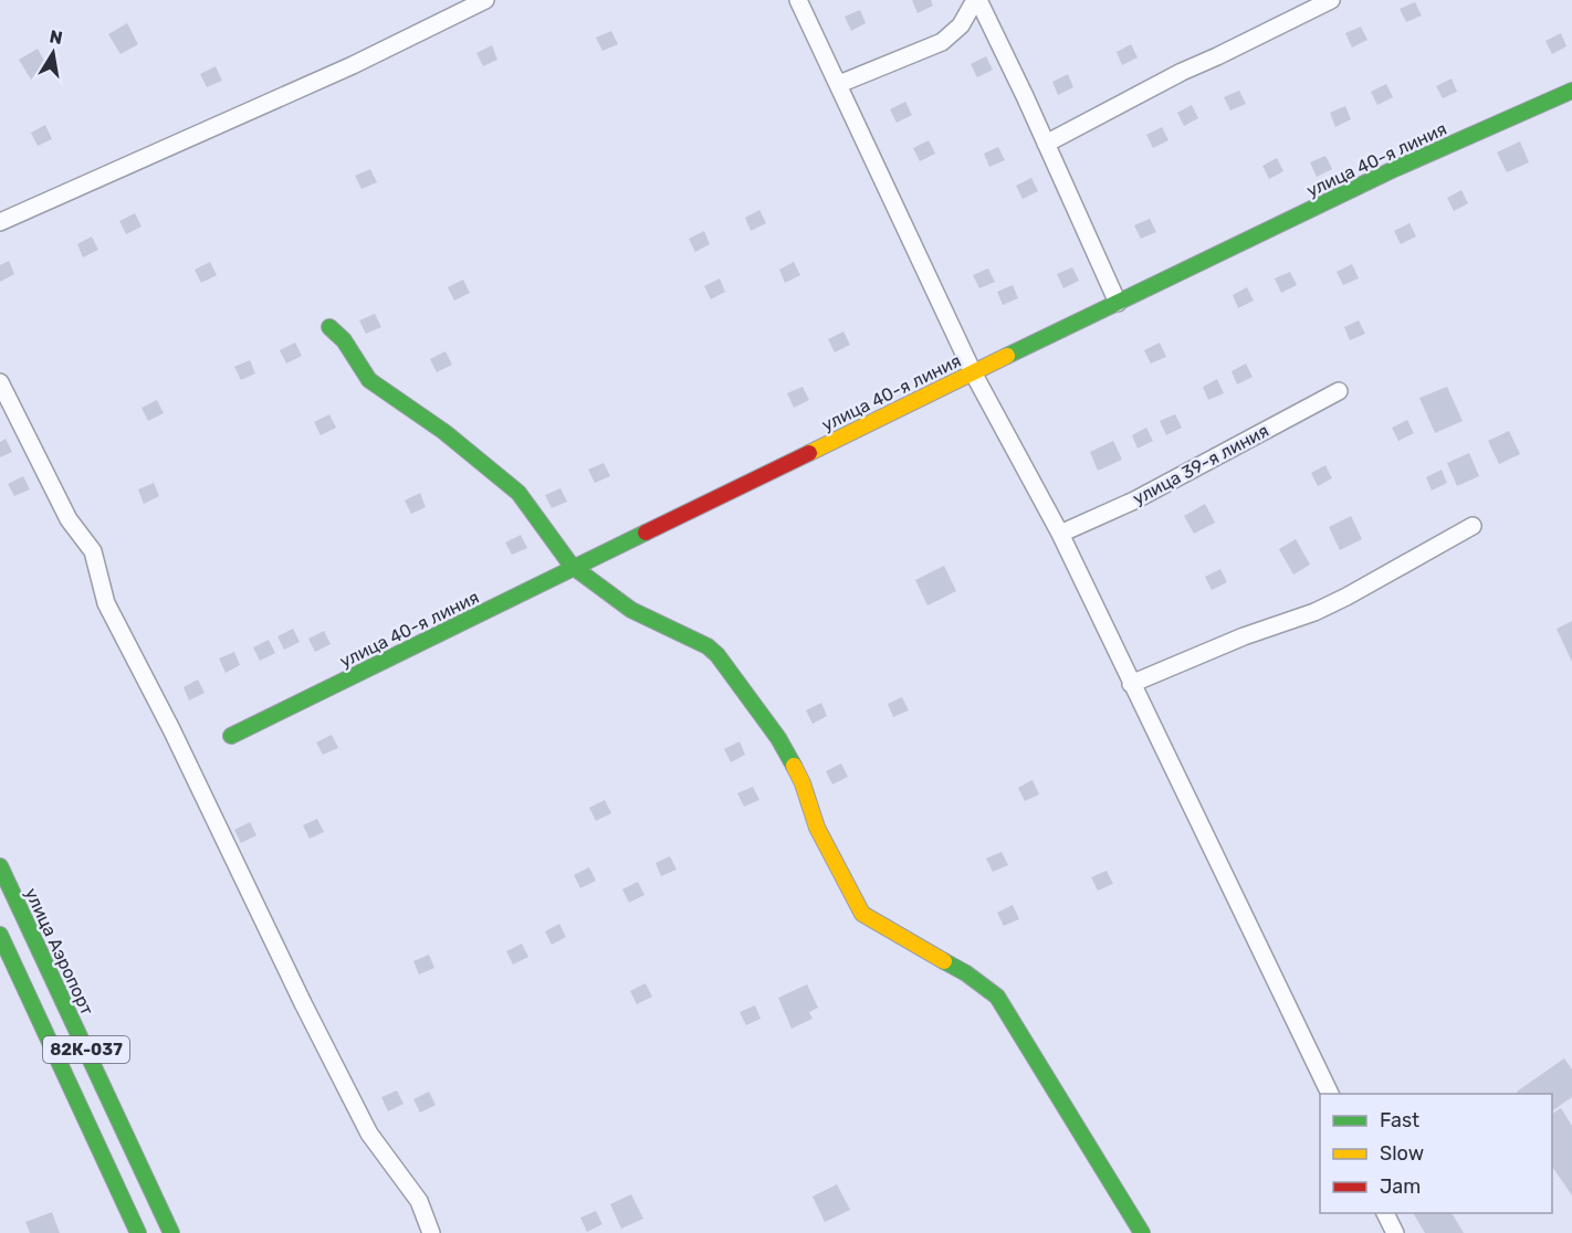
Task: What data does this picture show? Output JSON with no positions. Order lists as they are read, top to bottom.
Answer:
{
  "streets": {
    "street": [
      "улица 40-я линия",
      "улица 39-я линия",
      "улица Аэропорт",
      "82К-037"
    ]
  },
  "legend": ["Fast", "Slow", "Jam"],
  "north": "top"
}
